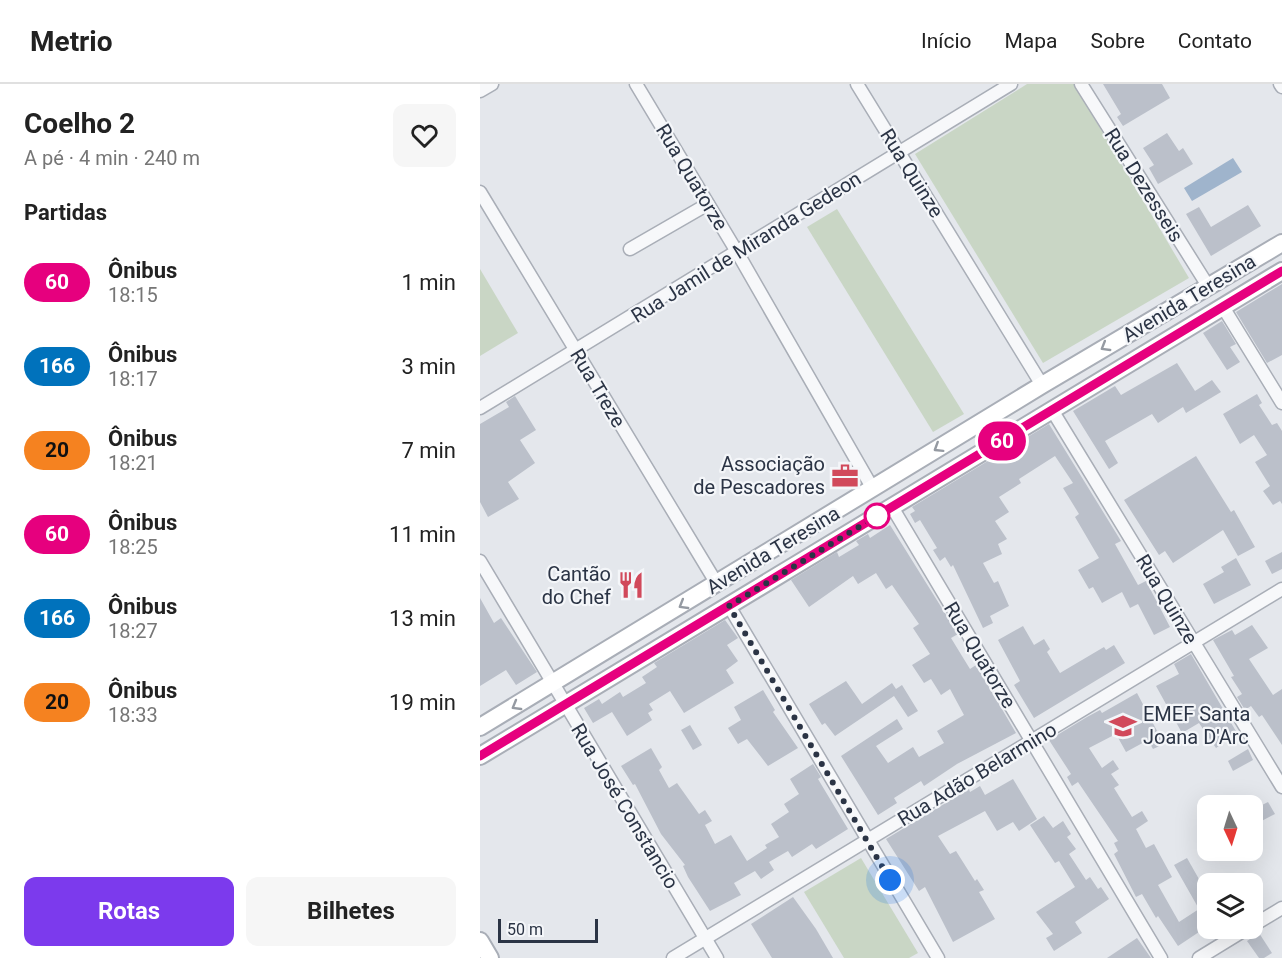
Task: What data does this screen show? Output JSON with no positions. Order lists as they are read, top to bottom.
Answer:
{
  "streets": {
    "main road": ["Avenida Teresina"],
    "street": [
      "Rua Quinze",
      "Rua Quatorze",
      "Rua Dezesseis",
      "Rua Jamil de Miranda Gedeon",
      "Rua Treze",
      "Rua Adão Belarmino",
      "Rua José Constancio"
    ]
  },
  "crossings": [
    ["Rua Quinze", "Rua Jamil de Miranda Gedeon"],
    ["Rua Quinze", "Avenida Teresina"],
    ["Rua Quinze", "Rua Adão Belarmino"],
    ["Rua Quatorze", "Rua Jamil de Miranda Gedeon"],
    ["Rua Quatorze", "Avenida Teresina"],
    ["Rua Quatorze", "Rua Adão Belarmino"],
    ["Rua Dezesseis", "Avenida Teresina"],
    ["Rua Jamil de Miranda Gedeon", "Rua Treze"],
    ["Avenida Teresina", "Rua Treze"],
    ["Avenida Teresina", "Rua José Constancio"],
    ["Rua Adão Belarmino", "Rua José Constancio"]
  ],
  "places": {
    "office": ["Associação de Pescadores"],
    "restaurant": ["Cantão do Chef"],
    "school or university": ["EMEF Santa Joana D'Arc"]
  },
  "lines": ["bus line 60"],
  "scale_bar": "50 m",
  "north": "bottom",
  "page": {
    "header": "Metrio",
    "nav": [
      "Início",
      "Mapa",
      "Sobre",
      "Contato"
    ],
    "heading": [
      ["Coelho 2", "A pé · 4 min · 240 m"],
      "Partidas"
    ],
    "on_map": "60",
    "list": [
      {
        "mark": "60",
        "name": "Ônibus",
        "note": "18:15",
        "value": "1 min"
      },
      {
        "mark": "166",
        "name": "Ônibus",
        "note": "18:17",
        "value": "3 min"
      },
      {
        "mark": "20",
        "name": "Ônibus",
        "note": "18:21",
        "value": "7 min"
      },
      {
        "mark": "60",
        "name": "Ônibus",
        "note": "18:25",
        "value": "11 min"
      },
      {
        "mark": "166",
        "name": "Ônibus",
        "note": "18:27",
        "value": "13 min"
      },
      {
        "mark": "20",
        "name": "Ônibus",
        "note": "18:33",
        "value": "19 min"
      }
    ],
    "buttons": ["Rotas", "Bilhetes"],
    "scale": "50 m"
  }
}
